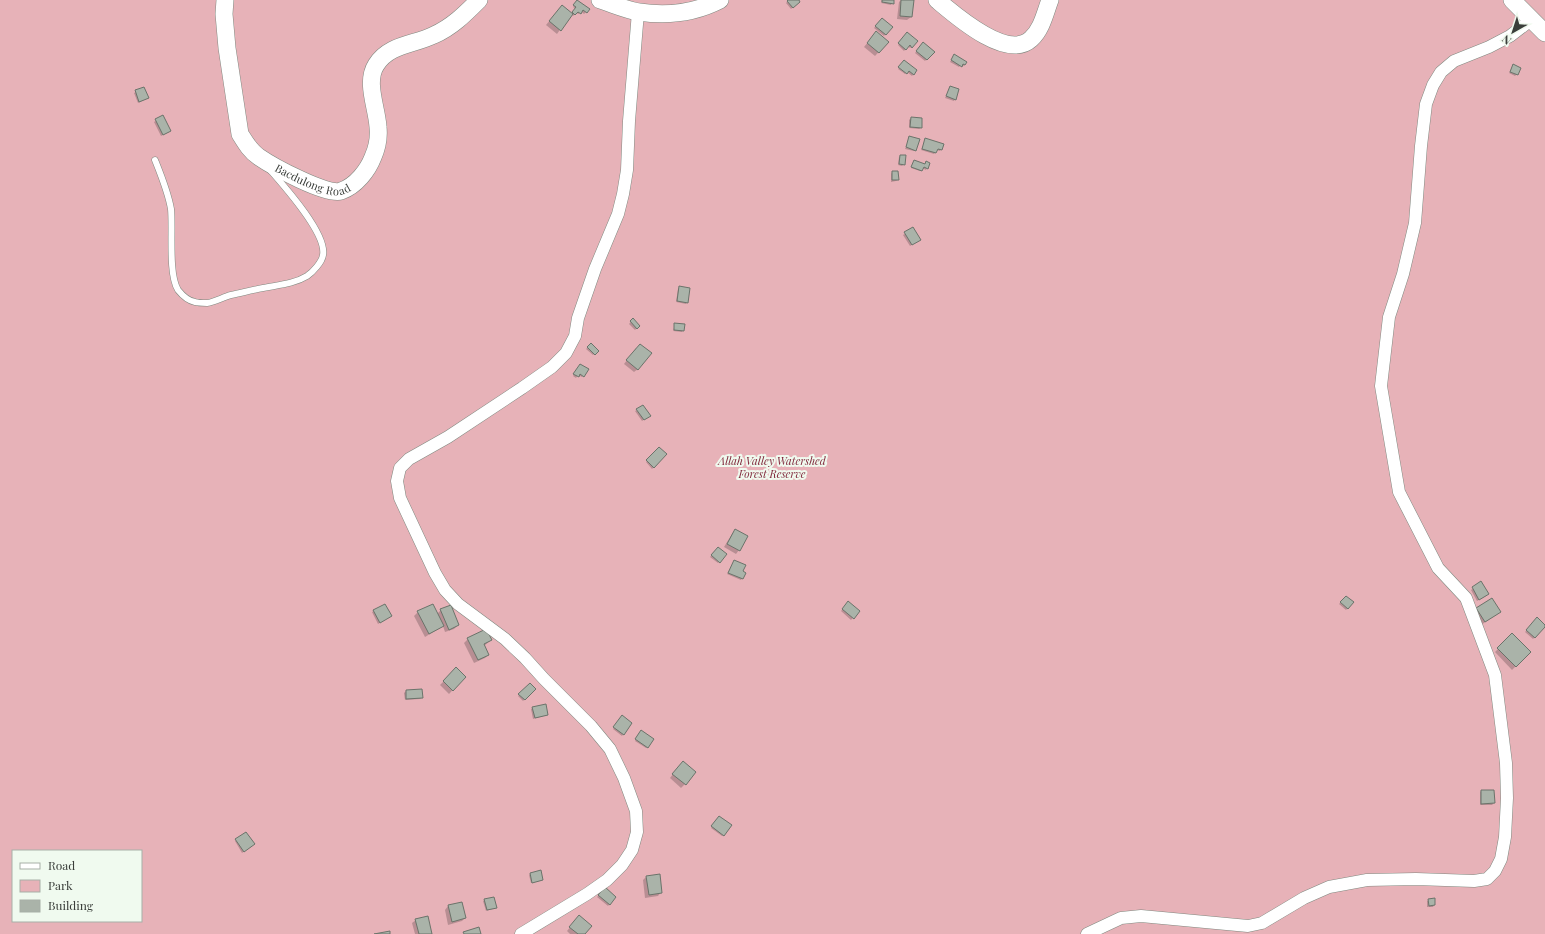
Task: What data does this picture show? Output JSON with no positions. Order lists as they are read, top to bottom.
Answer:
{
  "streets": {
    "street": ["Bacdulong Road"]
  },
  "parks": ["Allah Valley Watershed Forest Reserve"],
  "legend": ["Road", "Park", "Building"],
  "north": "bottom left"
}
